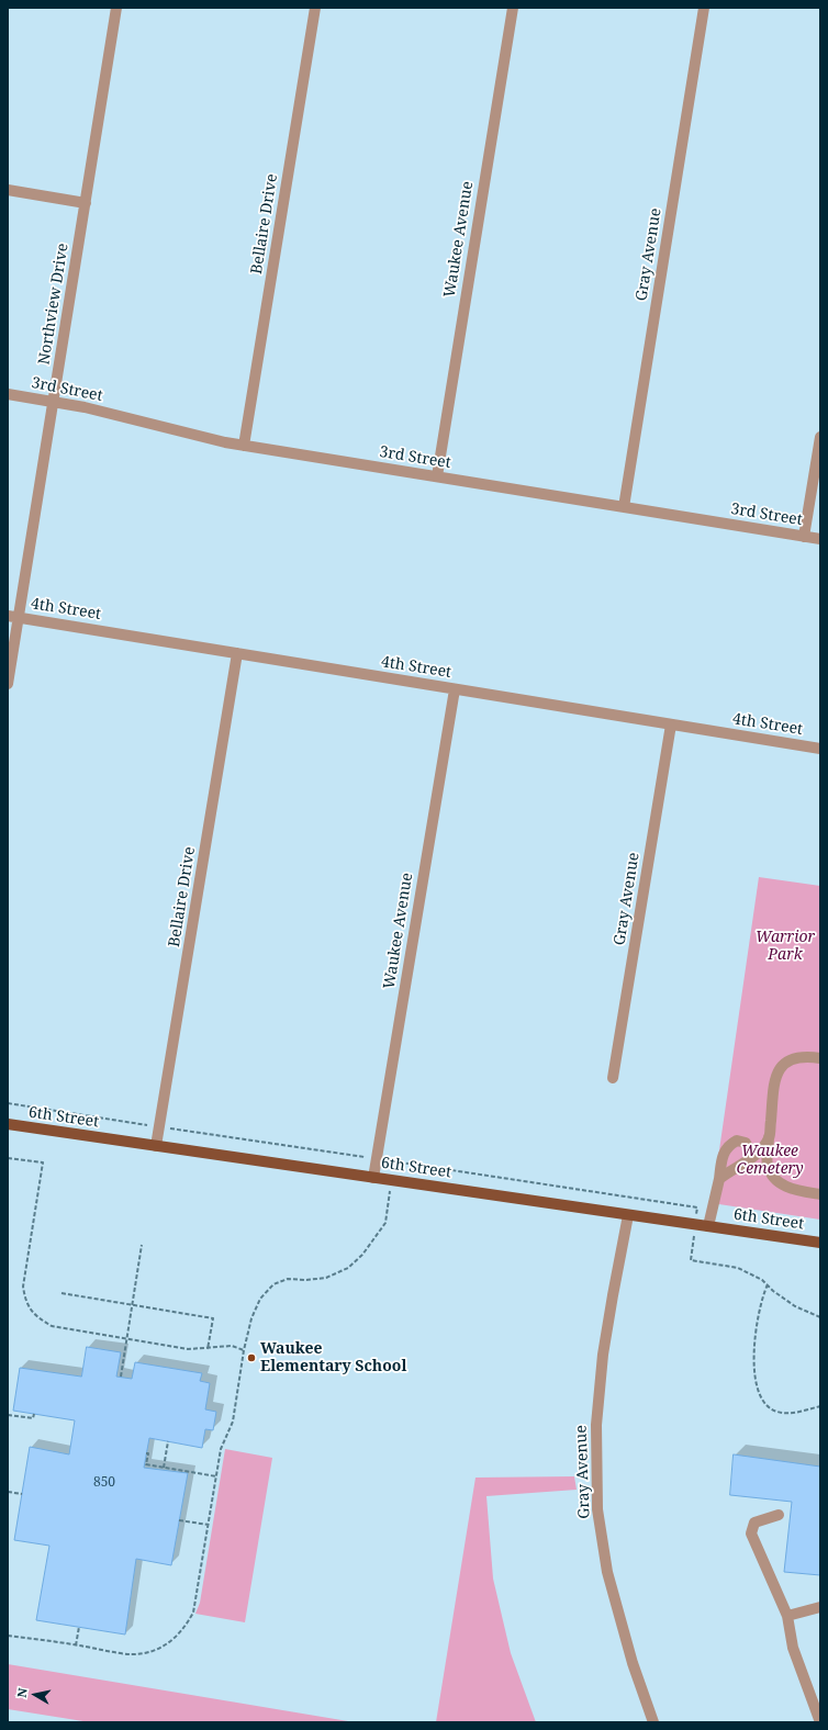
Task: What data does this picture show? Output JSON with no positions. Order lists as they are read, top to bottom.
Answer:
{
  "streets": {
    "main road": ["6th Street"],
    "street": [
      "Bellaire Drive",
      "Waukee Avenue",
      "Gray Avenue",
      "Northview Drive",
      "3rd Street",
      "4th Street"
    ]
  },
  "crossings": [
    ["Bellaire Drive", "3rd Street"],
    ["Bellaire Drive", "4th Street"],
    ["Bellaire Drive", "6th Street"],
    ["Waukee Avenue", "3rd Street"],
    ["Waukee Avenue", "4th Street"],
    ["Waukee Avenue", "6th Street"],
    ["Gray Avenue", "3rd Street"],
    ["Gray Avenue", "4th Street"],
    ["Gray Avenue", "6th Street"],
    ["Northview Drive", "3rd Street"],
    ["Northview Drive", "4th Street"]
  ],
  "parks": ["Warrior Park", "Waukee Cemetery"],
  "places": ["Waukee Elementary School"],
  "house_numbers": ["850"],
  "north": "left"
}
